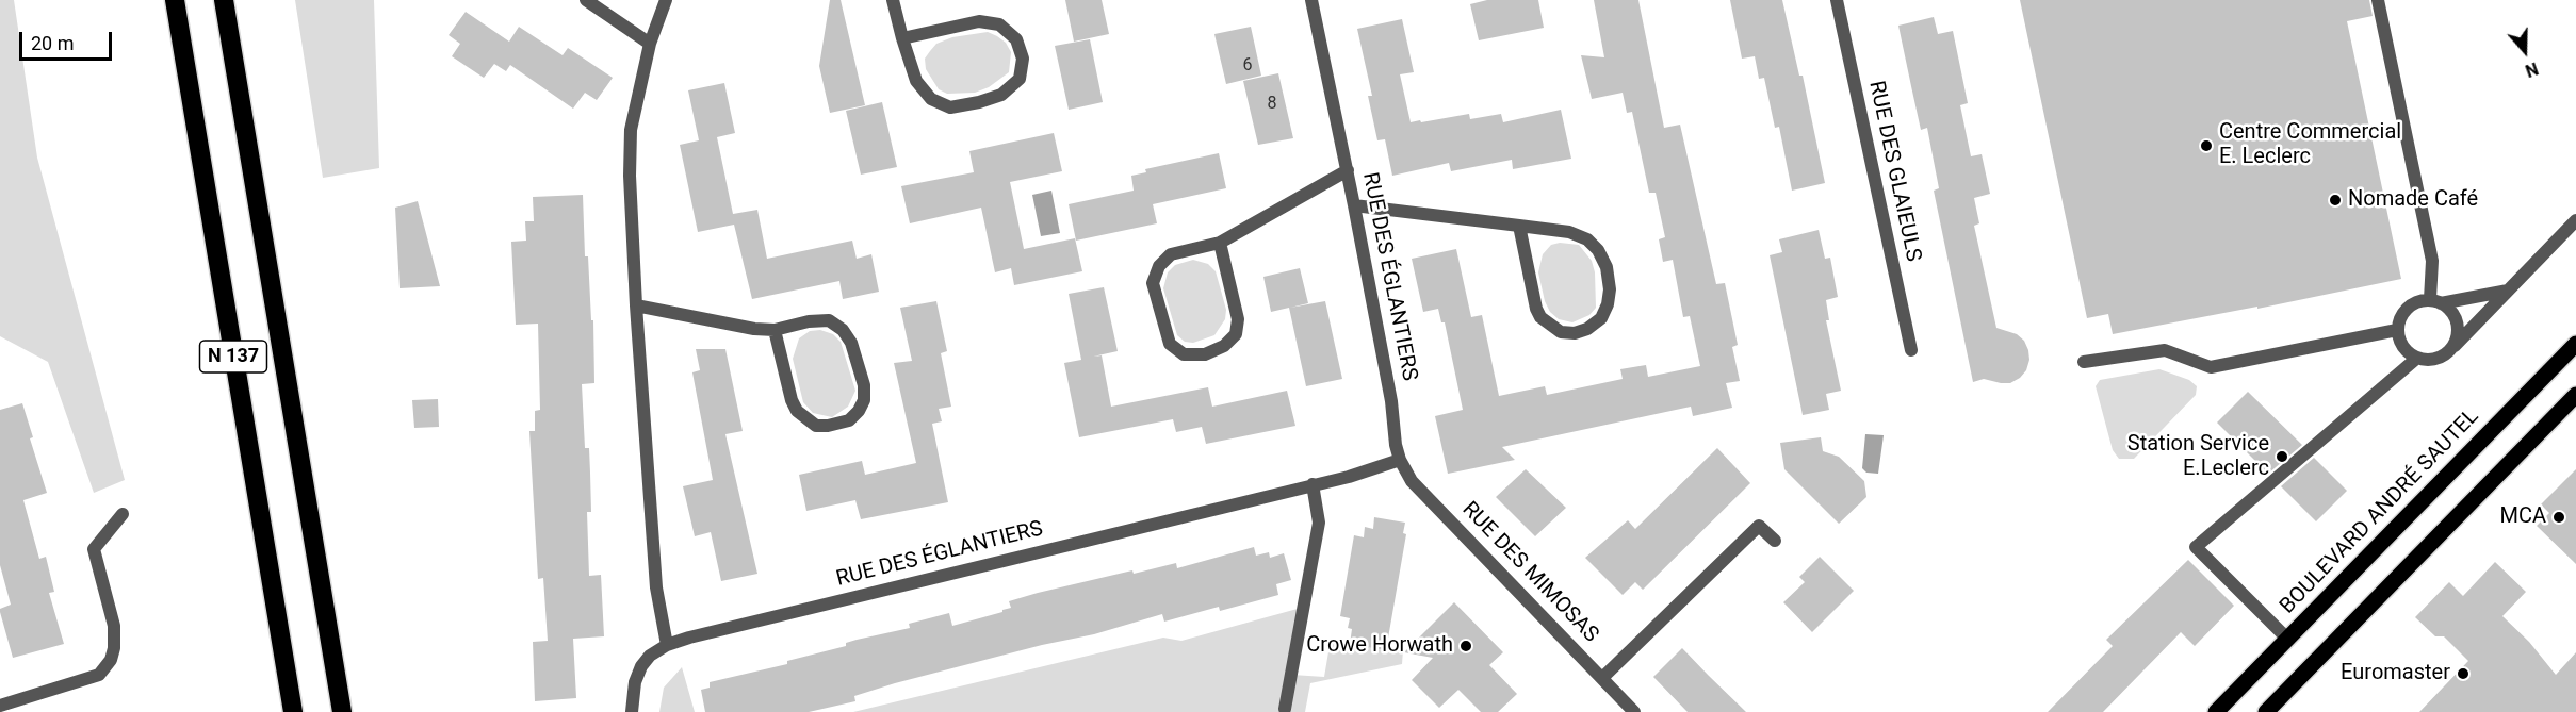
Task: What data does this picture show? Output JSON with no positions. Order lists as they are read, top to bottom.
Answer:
{
  "streets": {
    "highway": ["N 137"],
    "main road": ["BOULEVARD ANDRÉ SAUTEL"],
    "street": ["RUE DES GLAIEULS", "RUE DES ÉGLANTIERS", "RUE DES MIMOSAS"]
  },
  "crossings": [
    ["RUE DES ÉGLANTIERS", "RUE DES MIMOSAS"]
  ],
  "places": [
    "Centre Commercial E. Leclerc",
    "Nomade Café",
    "Station Service E.Leclerc",
    "MCA",
    "Crowe Horwath",
    "Euromaster"
  ],
  "house_numbers": ["6", "8"],
  "scale_bar": "20 m",
  "north": "bottom"
}
